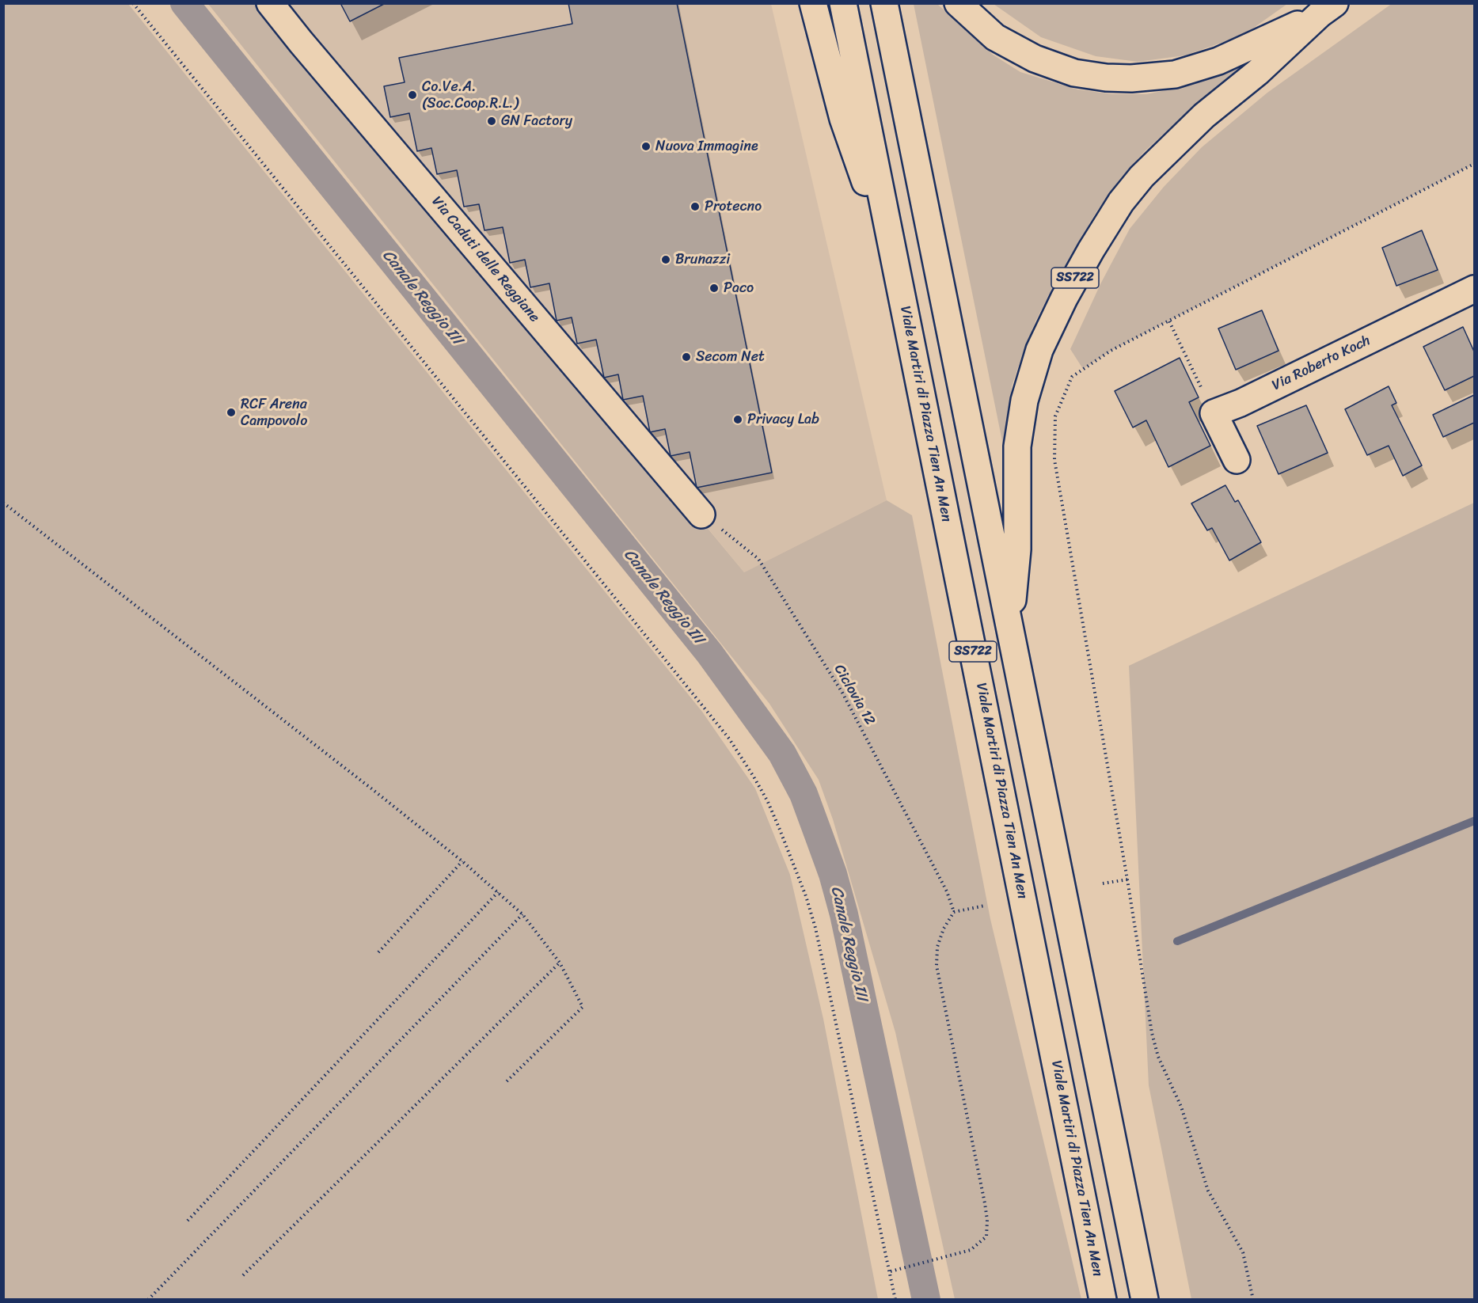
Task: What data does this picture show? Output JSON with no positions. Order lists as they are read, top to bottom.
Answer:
{
  "streets": {
    "main road": [
      "Via Caduti delle Reggiane",
      "SS722",
      "Via Roberto Koch",
      "Viale Martiri di Piazza Tien An Men"
    ],
    "path": ["Ciclovia 12"]
  },
  "crossings": [
    ["Via Caduti delle Reggiane", "Ciclovia 12"]
  ],
  "water": ["Canale Reggio III"],
  "places": [
    "Co.Ve.A. (Soc.Coop.R.L.)",
    "GN Factory",
    "Nuova Immagine",
    "Protecno",
    "Brunazzi",
    "Paco",
    "Secom Net",
    "RCF Arena Campovolo",
    "Privacy Lab"
  ]
}
